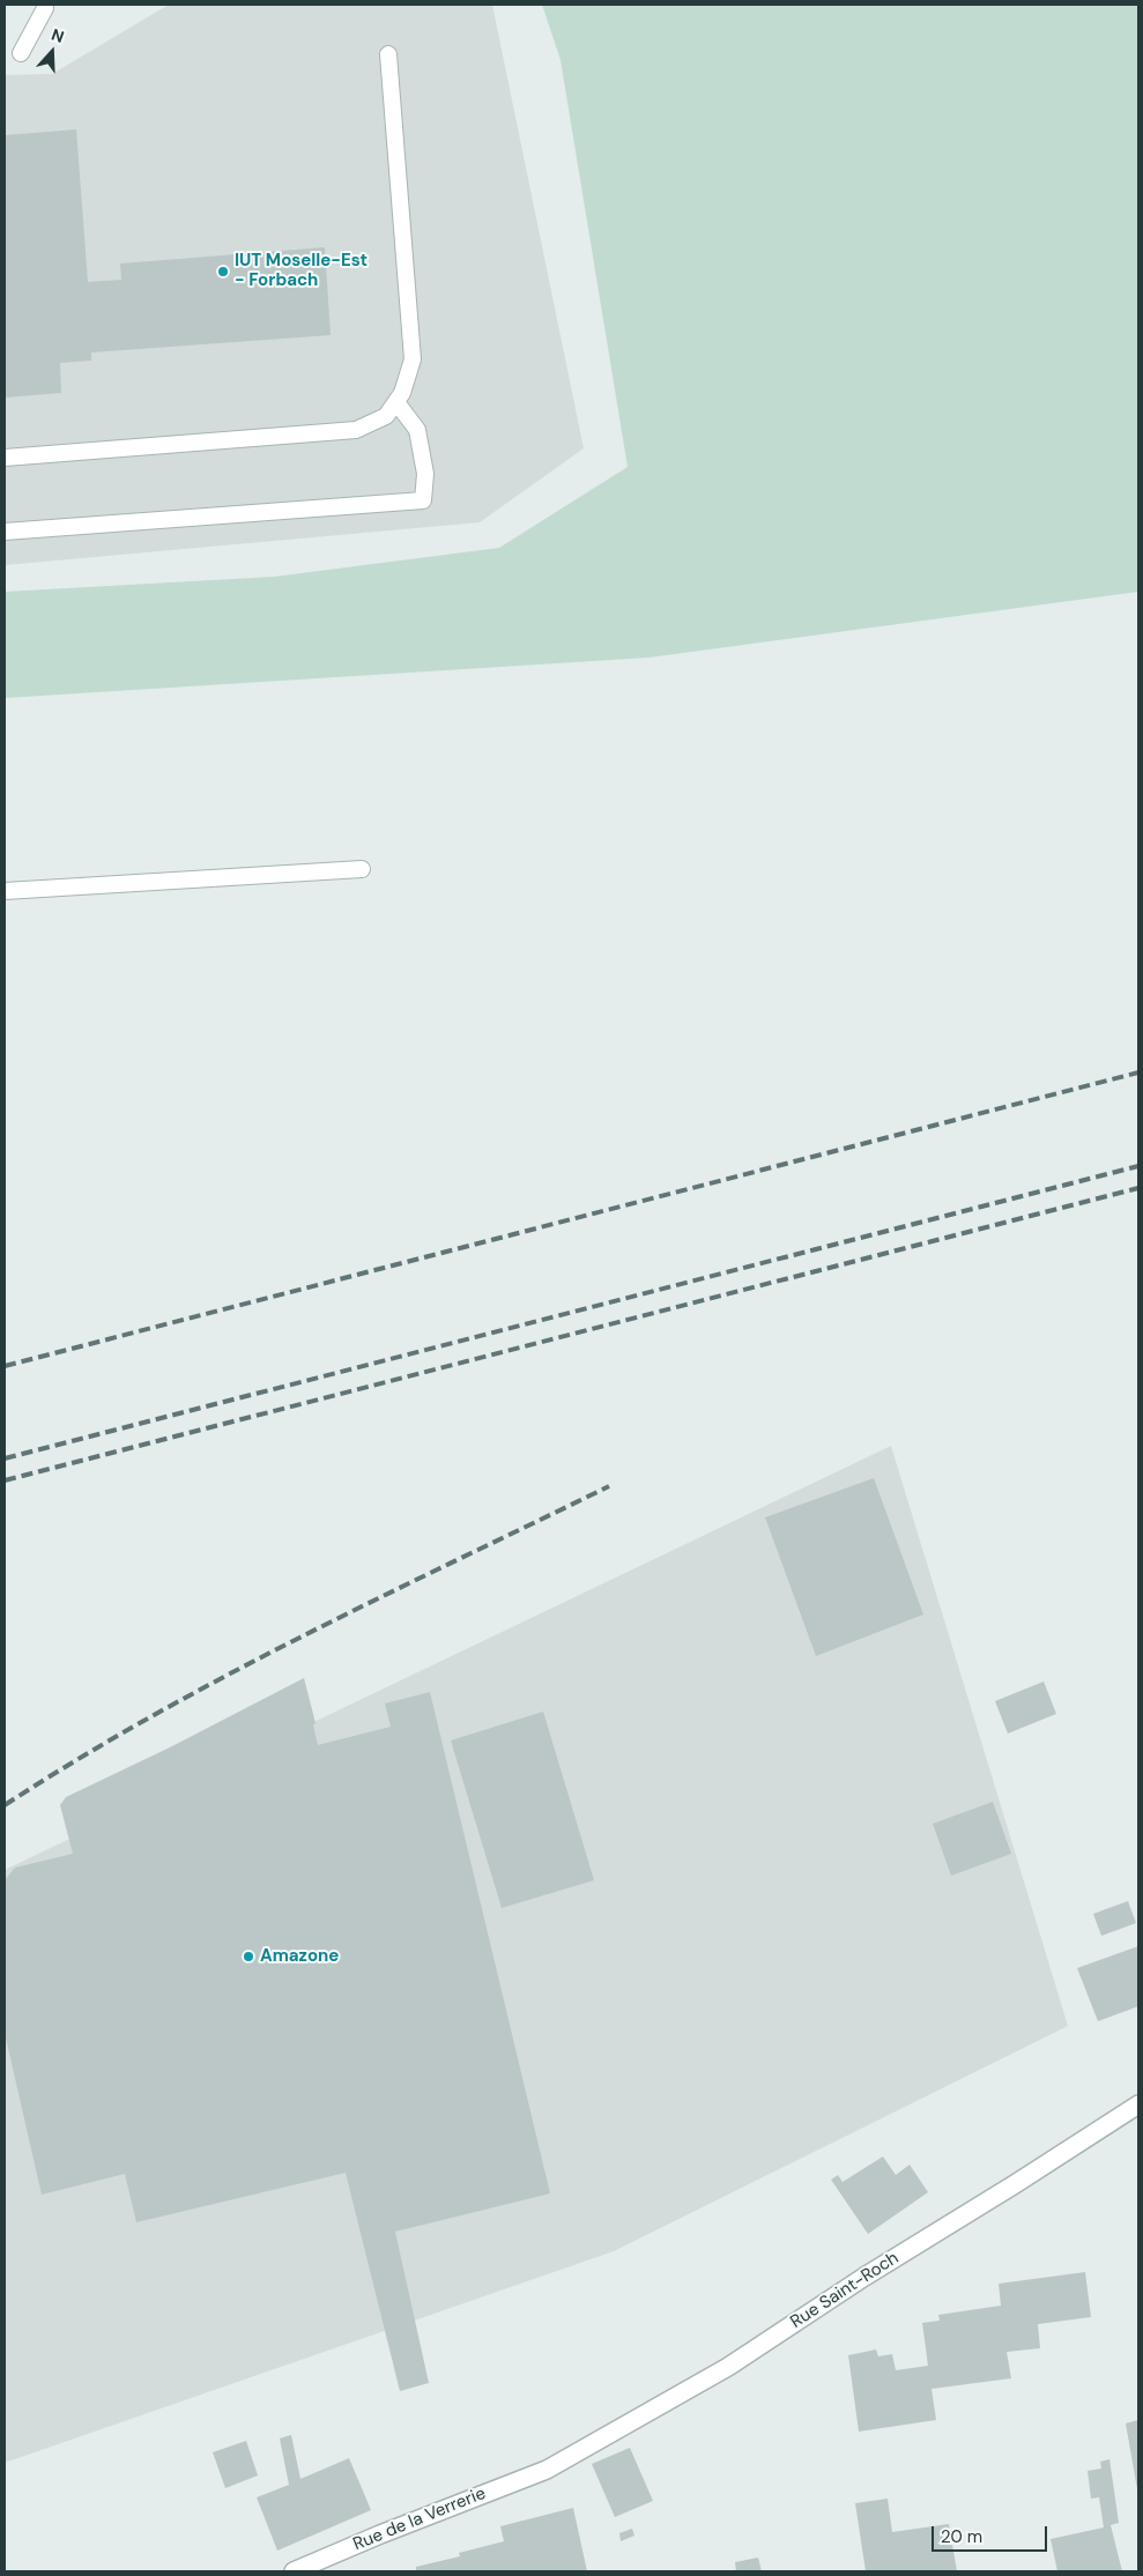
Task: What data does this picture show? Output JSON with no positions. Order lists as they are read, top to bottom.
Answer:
{
  "streets": {
    "street": ["Rue Saint-Roch", "Rue de la Verrerie"]
  },
  "crossings": [
    ["Rue Saint-Roch", "Rue de la Verrerie"]
  ],
  "places": ["IUT Moselle-Est - Forbach", "Amazone"],
  "scale_bar": "20 m",
  "north": "top"
}
